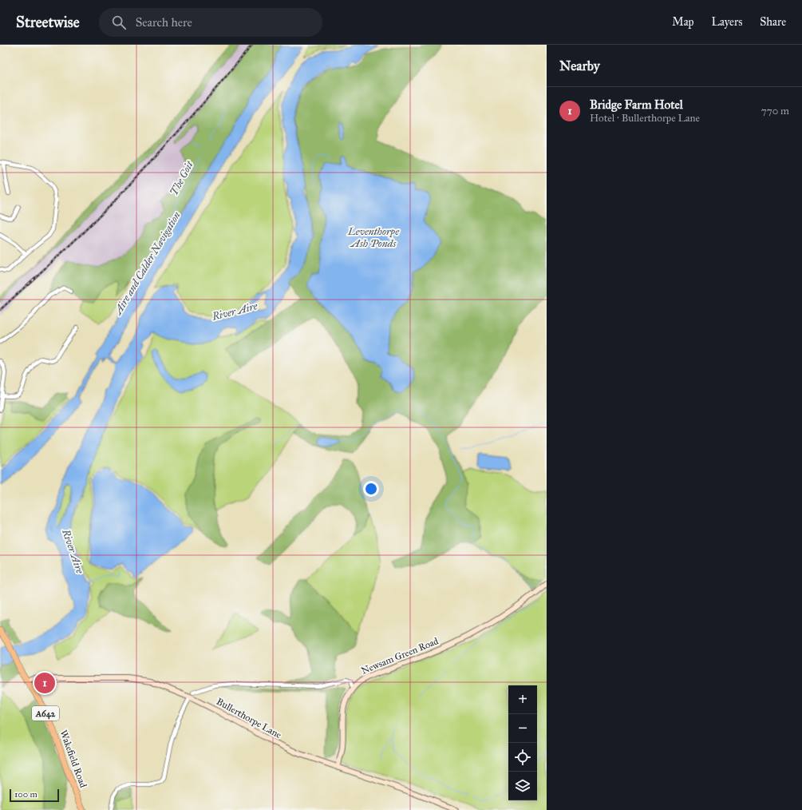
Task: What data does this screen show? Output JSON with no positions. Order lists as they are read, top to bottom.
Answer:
{
  "streets": {
    "main road": ["A642", "Wakefield Road"],
    "street": ["Newsam Green Road", "Bullerthorpe Lane"]
  },
  "crossings": [
    ["A642", "Bullerthorpe Lane"],
    ["A642", "Wakefield Road"],
    ["Bullerthorpe Lane", "Wakefield Road"]
  ],
  "water": [
    "The Goit",
    "Leventhorpe Ash Ponds",
    "Aire and Calder Navigation",
    "River Aire"
  ],
  "scale_bar": "100 m",
  "page": {
    "header": "Streetwise",
    "search": "Search here",
    "nav": ["Map", "Layers", "Share"],
    "heading": "Nearby",
    "list": [
      {
        "mark": "1",
        "name": "Bridge Farm Hotel",
        "note": "Hotel · Bullerthorpe Lane",
        "value": "770 m"
      }
    ],
    "pins": "1",
    "map_buttons": ["+", "−"],
    "scale": "100 m"
  }
}
